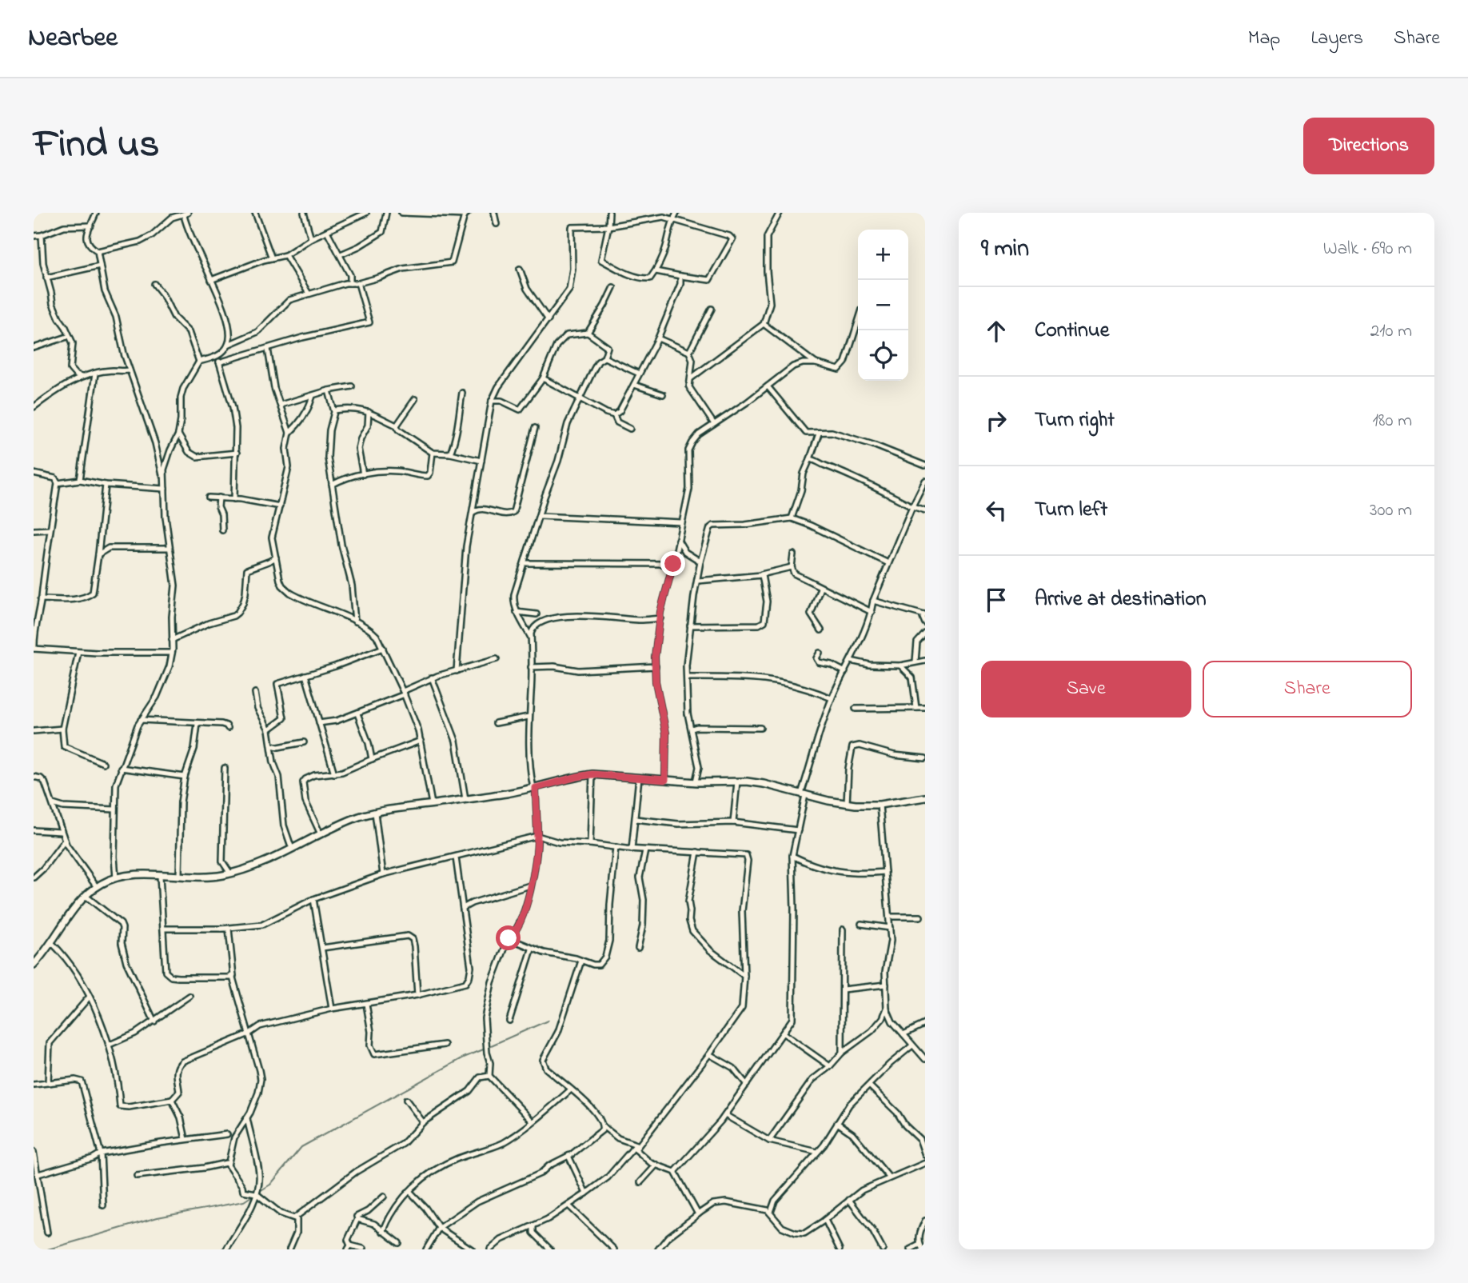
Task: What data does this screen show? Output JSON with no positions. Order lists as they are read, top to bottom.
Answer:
{
  "page": {
    "header": "Nearbee",
    "nav": ["Map", "Layers", "Share"],
    "title": "Find us",
    "buttons": [
      "Directions",
      ["Save", "Share"]
    ],
    "heading": ["9 min", "Walk · 690 m"],
    "map_buttons": ["+", "−"],
    "list": [
      ["Continue", "210 m"],
      ["Turn right", "180 m"],
      ["Turn left", "300 m"],
      "Arrive at destination"
    ]
  }
}
